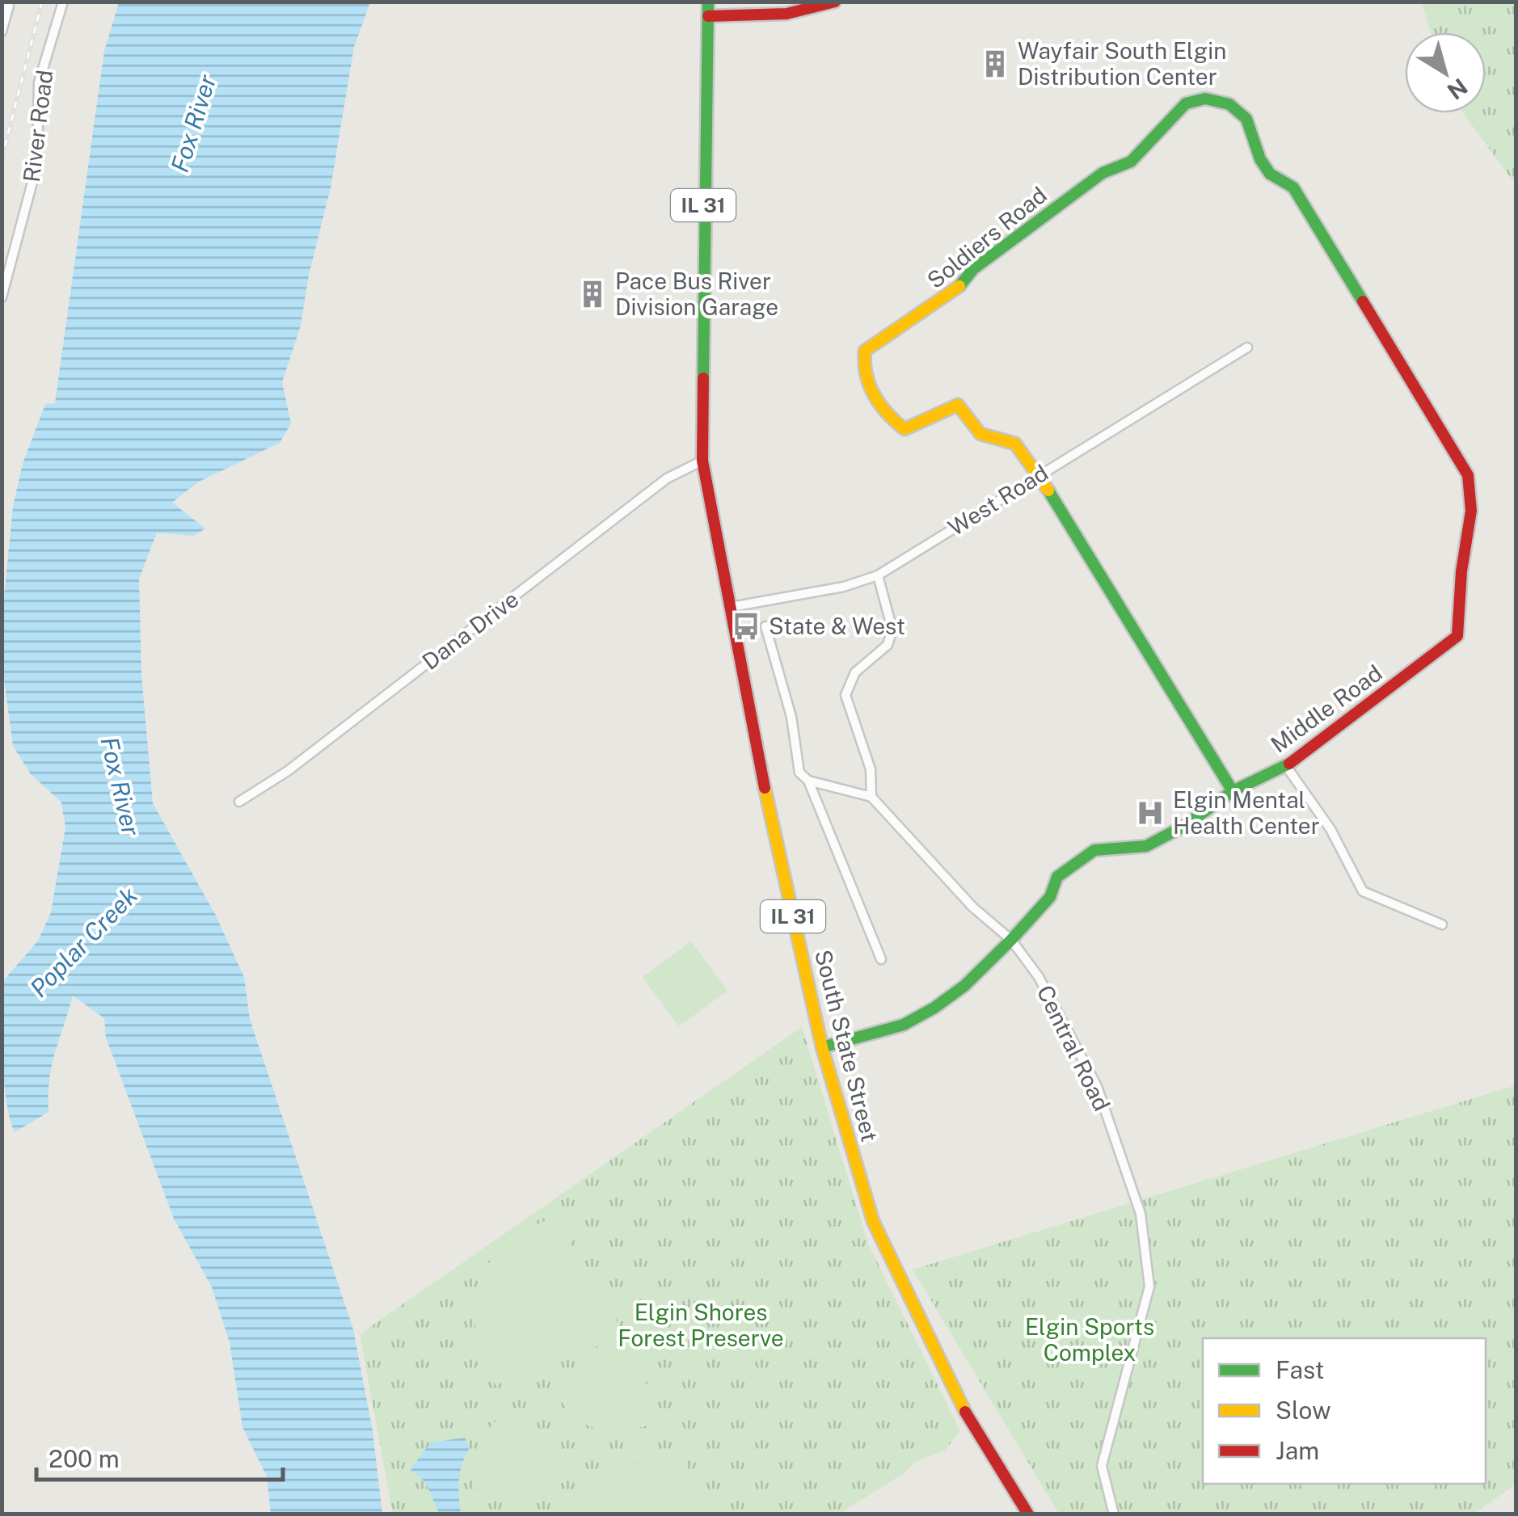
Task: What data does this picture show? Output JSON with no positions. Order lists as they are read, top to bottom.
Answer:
{
  "streets": {
    "street": [
      "River Road",
      "IL 31",
      "Soldiers Road",
      "West Road",
      "Dana Drive",
      "Middle Road",
      "South State Street",
      "Central Road"
    ]
  },
  "crossings": [
    ["IL 31", "South State Street"],
    ["Soldiers Road", "West Road"],
    ["Soldiers Road", "Middle Road"],
    ["West Road", "South State Street"],
    ["Dana Drive", "South State Street"],
    ["Middle Road", "South State Street"],
    ["Middle Road", "Central Road"]
  ],
  "water": ["Fox River", "Poplar Creek"],
  "parks": ["Elgin Shores Forest Preserve", "Elgin Sports Complex"],
  "places": {
    "building": ["Wayfair South Elgin Distribution Center", "Pace Bus River Division Garage"],
    "bus stop": ["State & West"],
    "hospital": ["Elgin Mental Health Center"]
  },
  "legend": ["Fast", "Slow", "Jam"],
  "scale_bar": "200 m",
  "north": "bottom right"
}
